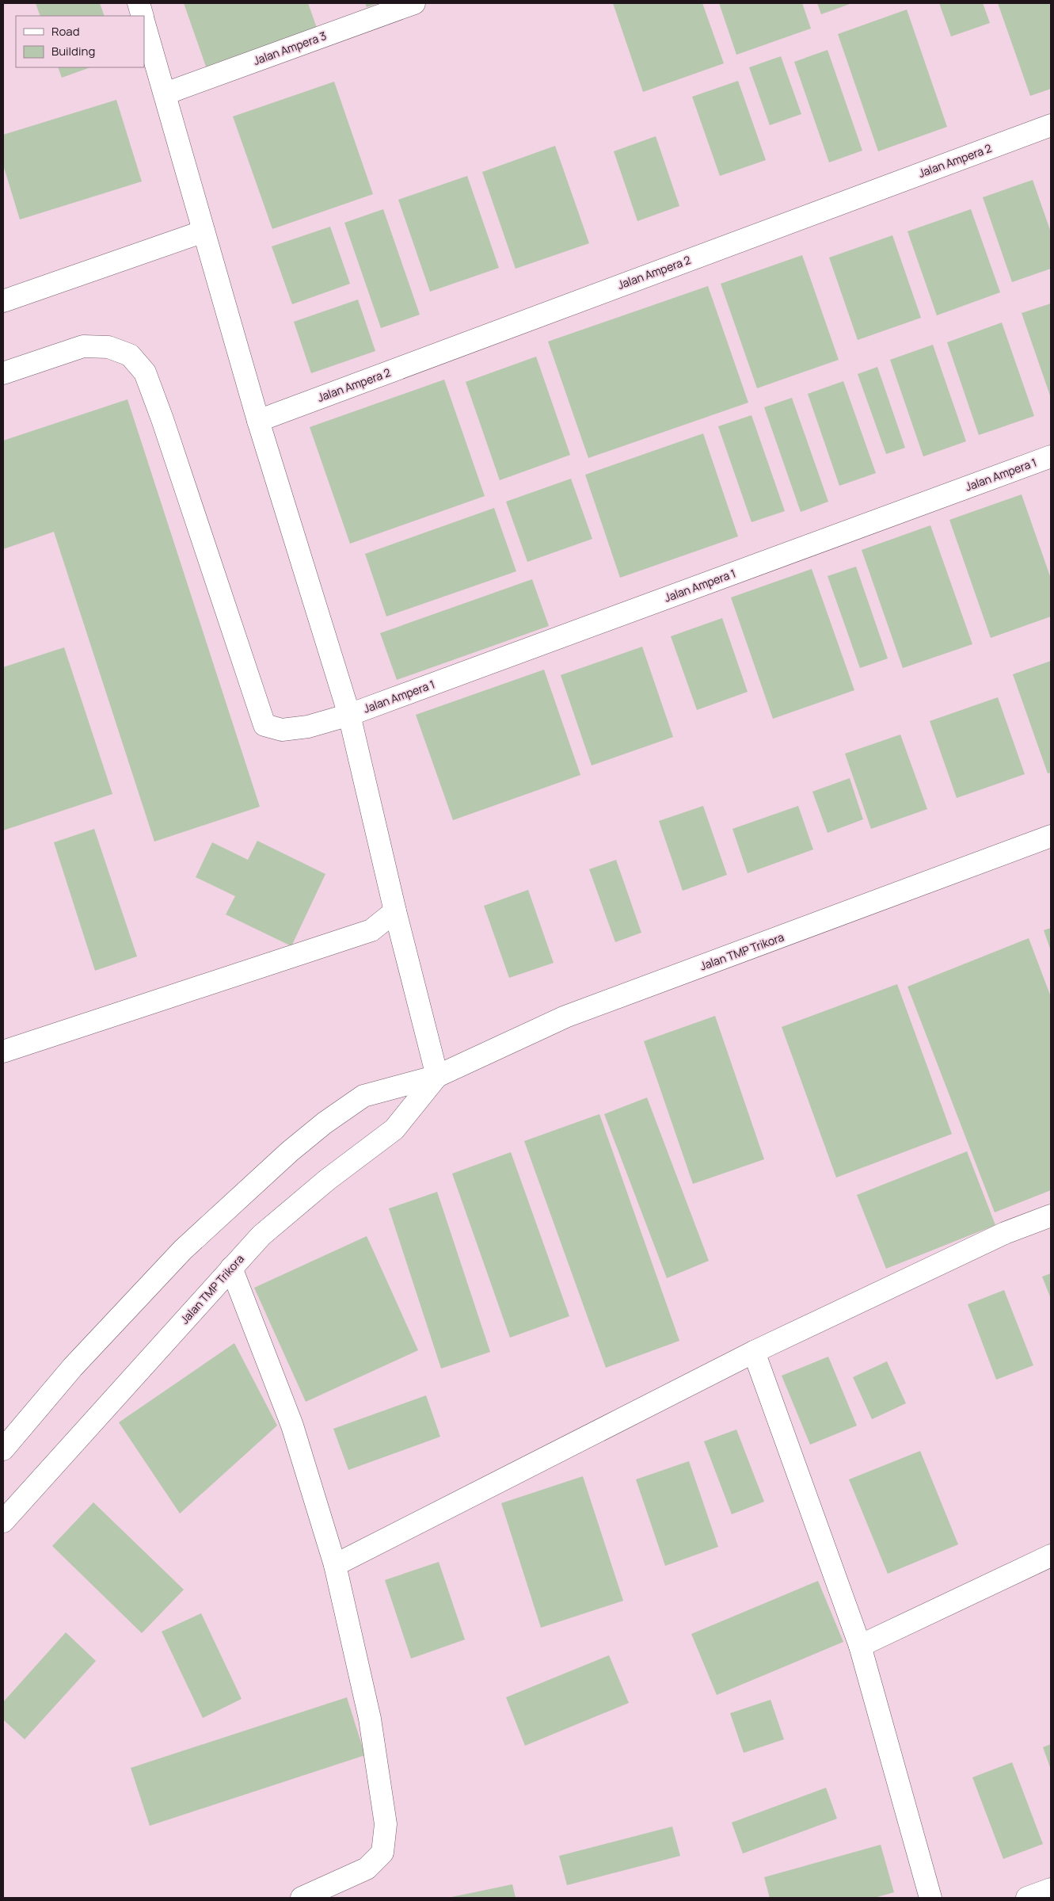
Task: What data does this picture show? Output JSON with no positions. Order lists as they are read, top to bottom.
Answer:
{
  "streets": {
    "main road": [
      "Jalan Ampera 3",
      "Jalan Ampera 2",
      "Jalan Ampera 1",
      "Jalan TMP Trikora"
    ]
  },
  "legend": ["Road", "Building"]
}
